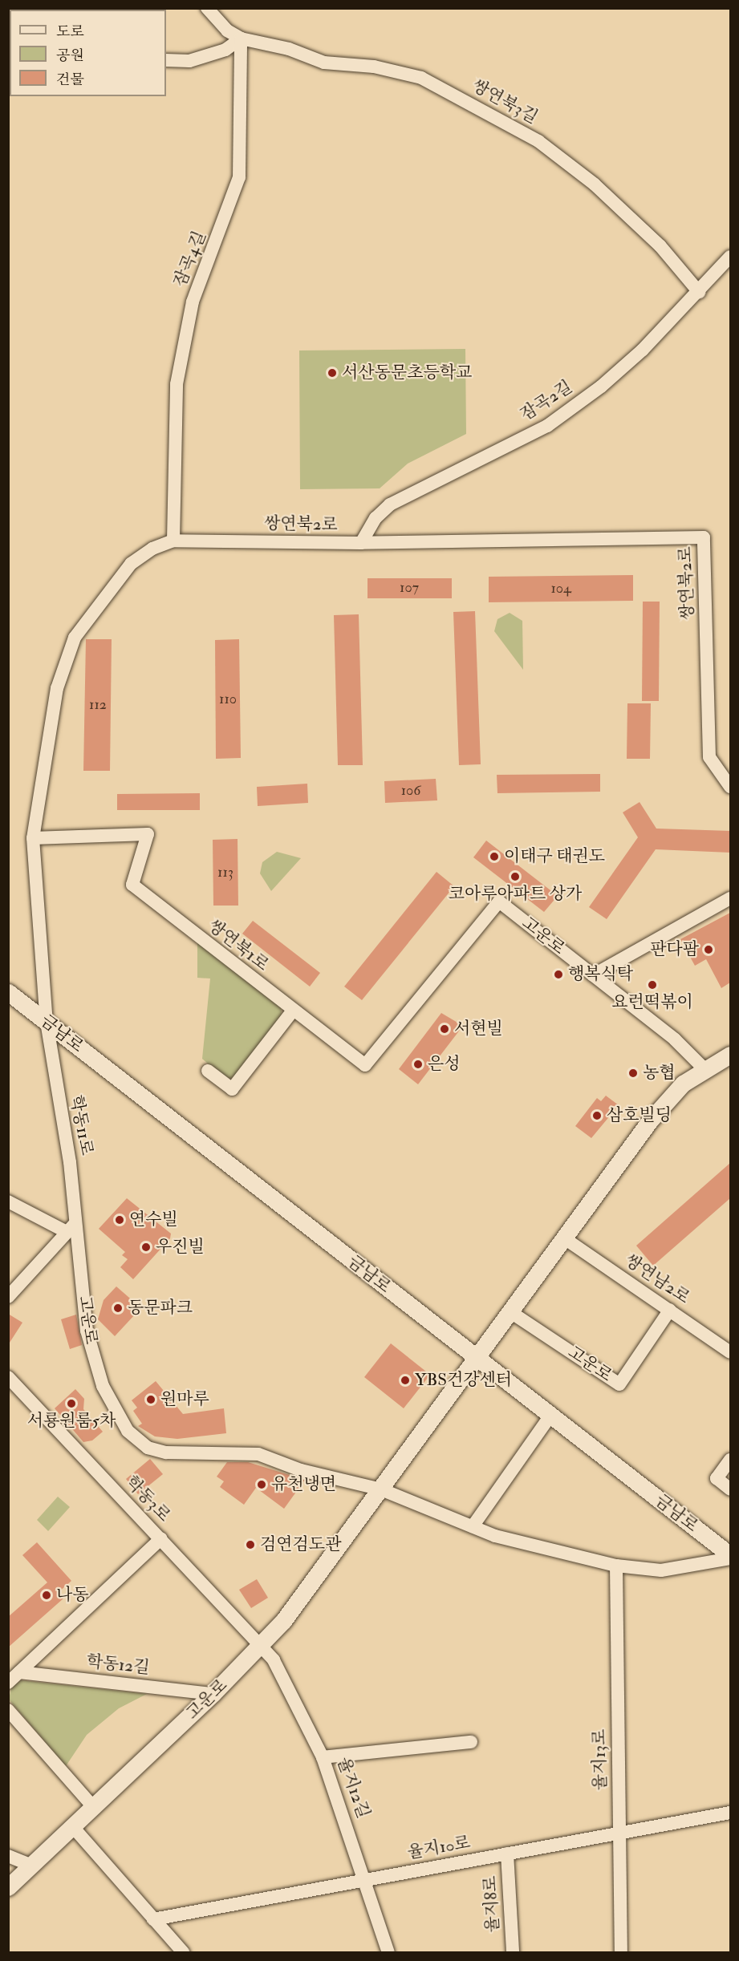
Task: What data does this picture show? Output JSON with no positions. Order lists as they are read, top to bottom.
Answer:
{
  "streets": {
    "street": [
      "쌍연북3길",
      "잠곡4길",
      "잠곡2길",
      "쌍연북2로",
      "고운로",
      "쌍연북1로",
      "금남로",
      "학동11로",
      "쌍연남2로",
      "학동3로",
      "학동12길",
      "율지13로",
      "율지12길",
      "율지10로",
      "율지8로"
    ]
  },
  "crossings": [
    ["쌍연북3길", "잠곡4길"],
    ["쌍연북3길", "잠곡2길"],
    ["잠곡4길", "쌍연북2로"],
    ["잠곡2길", "쌍연북2로"],
    ["쌍연북2로", "쌍연북1로"],
    ["쌍연북2로", "금남로"],
    ["쌍연북2로", "학동11로"],
    ["고운로", "쌍연북1로"],
    ["고운로", "금남로"],
    ["고운로", "학동11로"],
    ["고운로", "쌍연남2로"],
    ["고운로", "학동3로"],
    ["고운로", "학동12길"],
    ["고운로", "율지13로"],
    ["고운로", "율지12길"],
    ["금남로", "학동11로"],
    ["학동3로", "율지12길"],
    ["율지13로", "율지10로"],
    ["율지12길", "율지10로"],
    ["율지10로", "율지8로"]
  ],
  "places": [
    "서산동문초등학교",
    "이태구 태권도",
    "코아루아파트 상가",
    "판다팜",
    "행복식탁",
    "요런떡볶이",
    "서현빌",
    "은성",
    "농협",
    "삼호빌딩",
    "연수빌",
    "우진빌",
    "동문파크",
    "YBS건강센터",
    "원마루",
    "서룡원룸5차",
    "유천냉면",
    "검연검도관",
    "나동"
  ],
  "house_numbers": [
    "107",
    "104",
    "110",
    "112",
    "106",
    "113"
  ],
  "legend": ["도로", "공원", "건물"]
}
